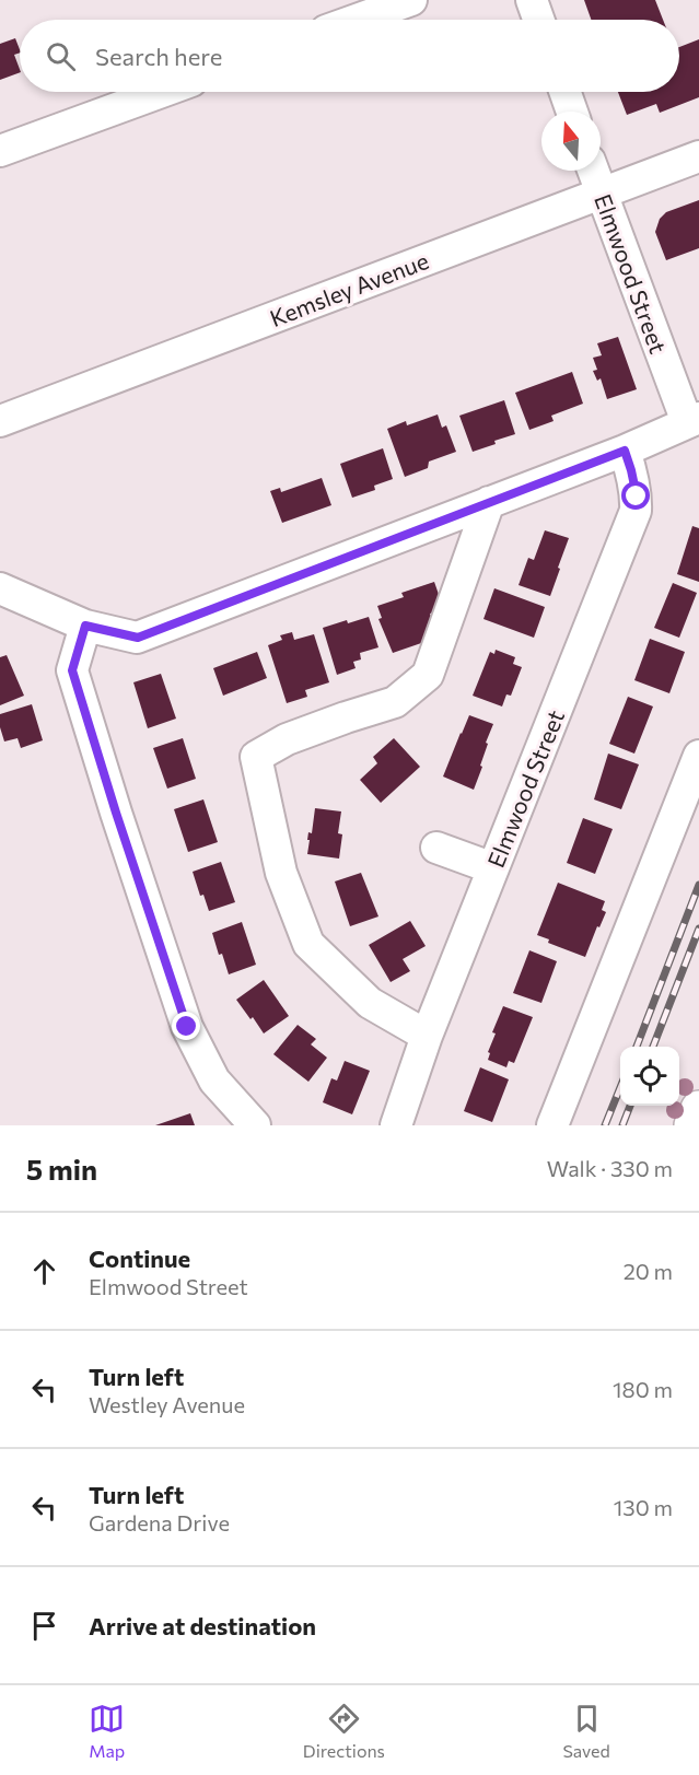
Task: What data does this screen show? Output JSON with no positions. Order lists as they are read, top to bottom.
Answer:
{
  "streets": {
    "street": ["Elmwood Street", "Kemsley Avenue"]
  },
  "crossings": [
    ["Elmwood Street", "Kemsley Avenue"]
  ],
  "north": "top",
  "page": {
    "search": "Search here",
    "heading": ["5 min", "Walk · 330 m"],
    "list": [
      ["Continue", "Elmwood Street", "20 m"],
      ["Turn left", "Westley Avenue", "180 m"],
      ["Turn left", "Gardena Drive", "130 m"],
      "Arrive at destination"
    ],
    "nav": ["Map", "Directions", "Saved"]
  }
}
